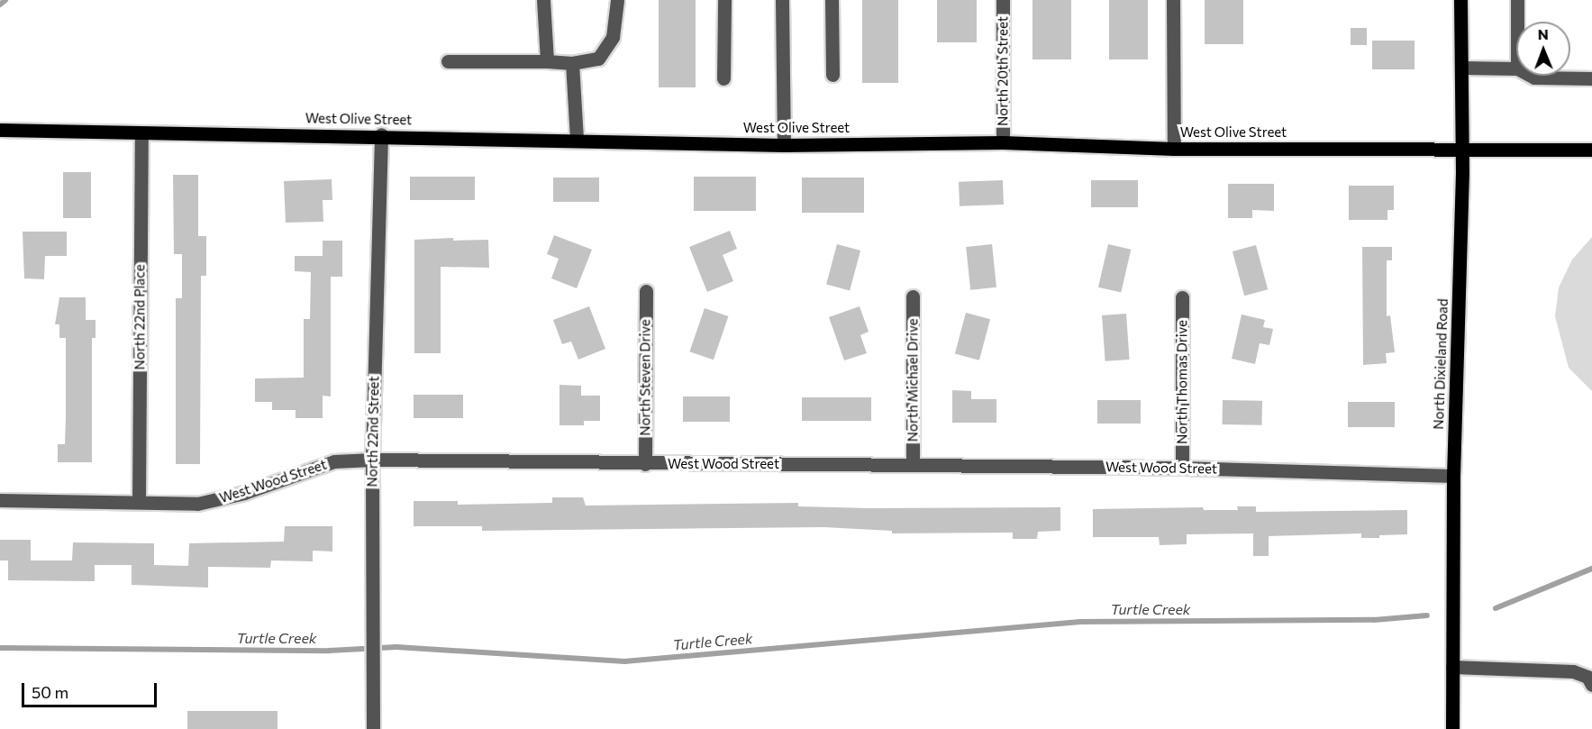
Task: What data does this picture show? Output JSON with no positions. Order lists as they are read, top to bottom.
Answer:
{
  "streets": {
    "main road": ["West Olive Street", "North Dixieland Road"],
    "street": [
      "North 20th Street",
      "North 22nd Place",
      "North Steven Drive",
      "North Michael Drive",
      "North Thomas Drive",
      "North 22nd Street",
      "West Wood Street"
    ]
  },
  "crossings": [
    ["North 20th Street", "West Olive Street"],
    ["West Olive Street", "North 22nd Place"],
    ["West Olive Street", "North Dixieland Road"],
    ["West Olive Street", "North 22nd Street"],
    ["North 22nd Place", "West Wood Street"],
    ["North Dixieland Road", "West Wood Street"],
    ["North Steven Drive", "West Wood Street"],
    ["North Michael Drive", "West Wood Street"],
    ["North Thomas Drive", "West Wood Street"],
    ["North 22nd Street", "West Wood Street"]
  ],
  "water": ["Turtle Creek"],
  "scale_bar": "50 m",
  "north": "top"
}
